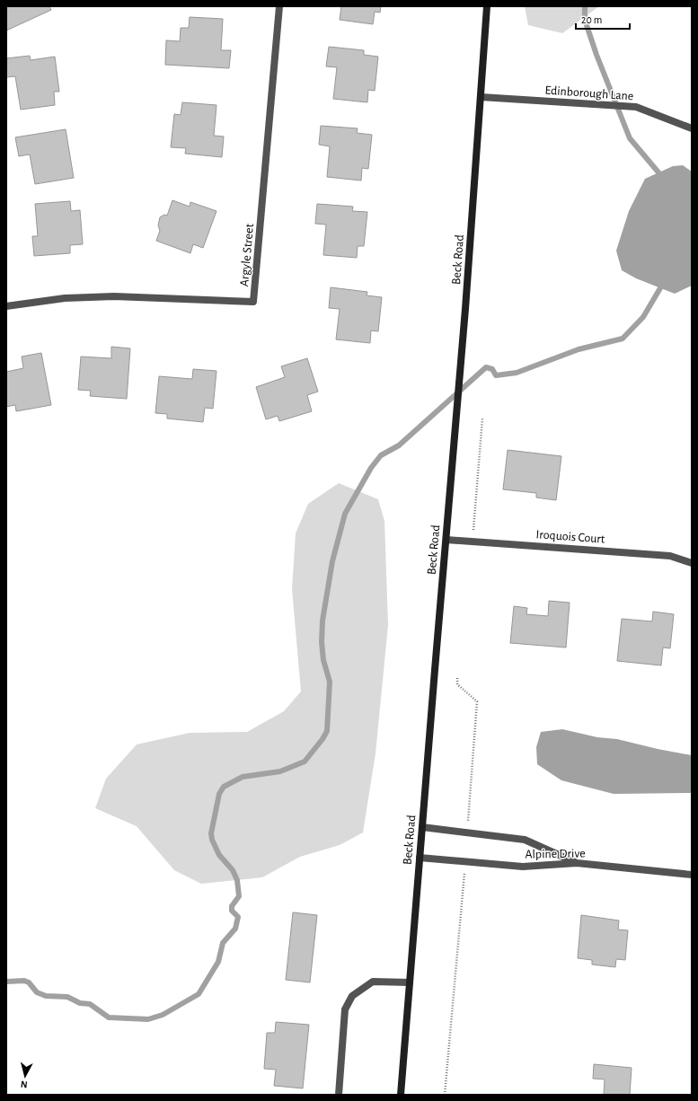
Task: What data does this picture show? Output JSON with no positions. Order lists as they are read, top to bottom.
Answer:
{
  "streets": {
    "main road": ["Beck Road"],
    "street": [
      "Edinborough Lane",
      "Argyle Street",
      "Iroquois Court",
      "Alpine Drive"
    ]
  },
  "crossings": [
    ["Edinborough Lane", "Beck Road"],
    ["Beck Road", "Iroquois Court"],
    ["Beck Road", "Alpine Drive"]
  ],
  "scale_bar": "20 m",
  "north": "bottom"
}
